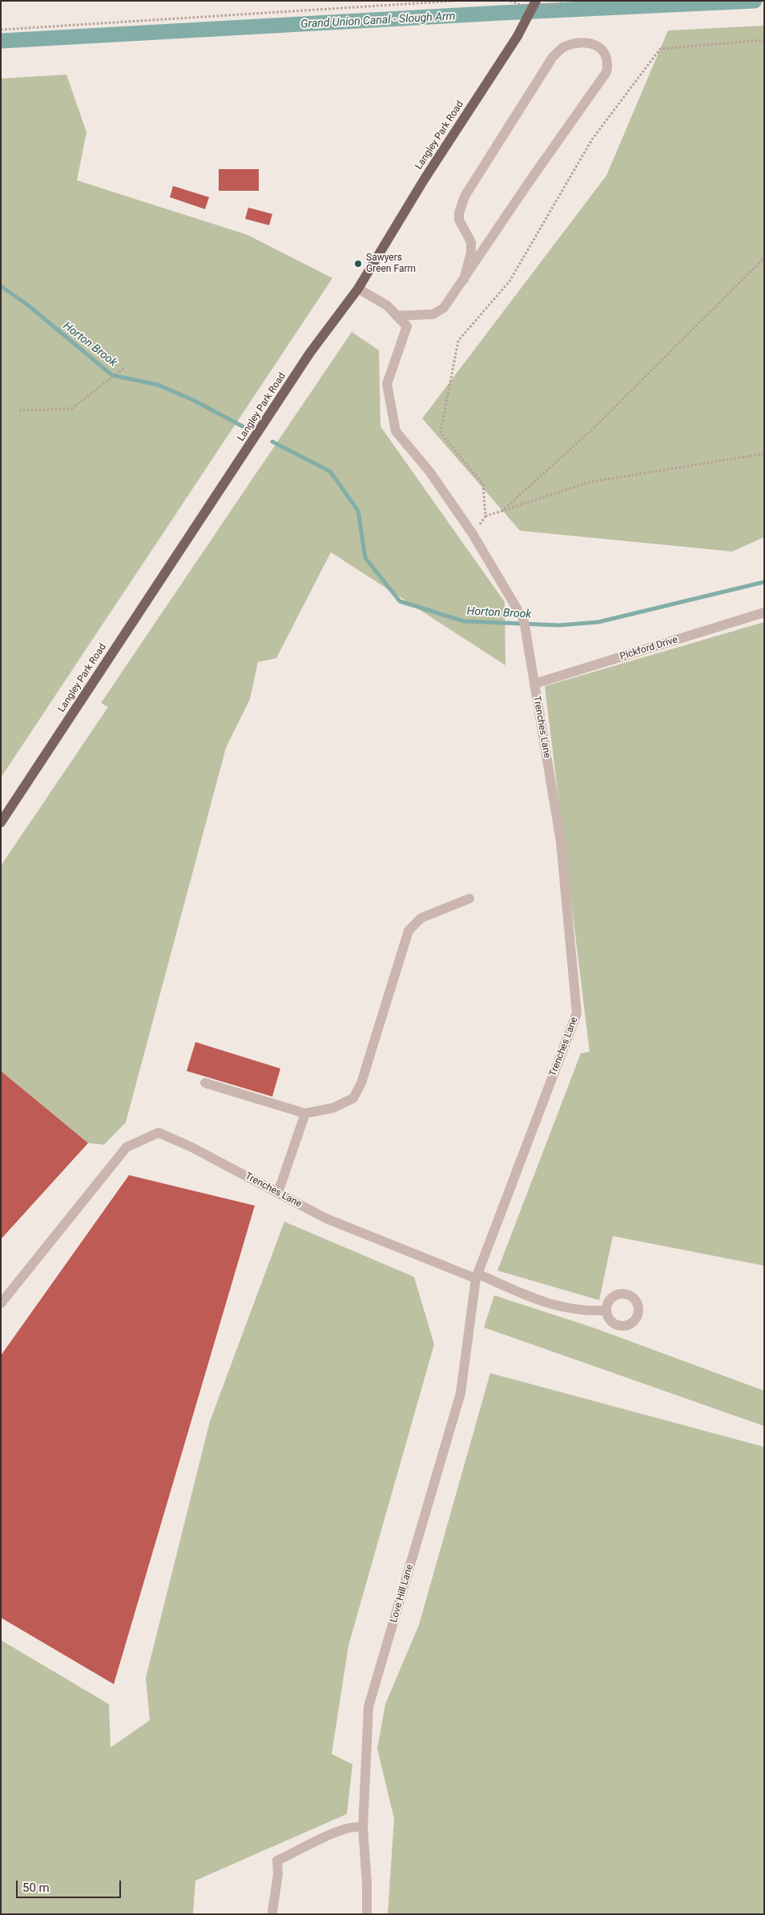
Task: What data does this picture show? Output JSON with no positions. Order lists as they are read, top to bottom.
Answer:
{
  "streets": {
    "main road": ["Langley Park Road"],
    "street": ["Pickford Drive", "Trenches Lane", "Love Hill Lane"]
  },
  "crossings": [
    ["Langley Park Road", "Trenches Lane"],
    ["Pickford Drive", "Trenches Lane"],
    ["Trenches Lane", "Love Hill Lane"]
  ],
  "water": ["Grand Union Canal - Slough Arm", "Horton Brook"],
  "places": ["Sawyers Green Farm"],
  "scale_bar": "50 m"
}
